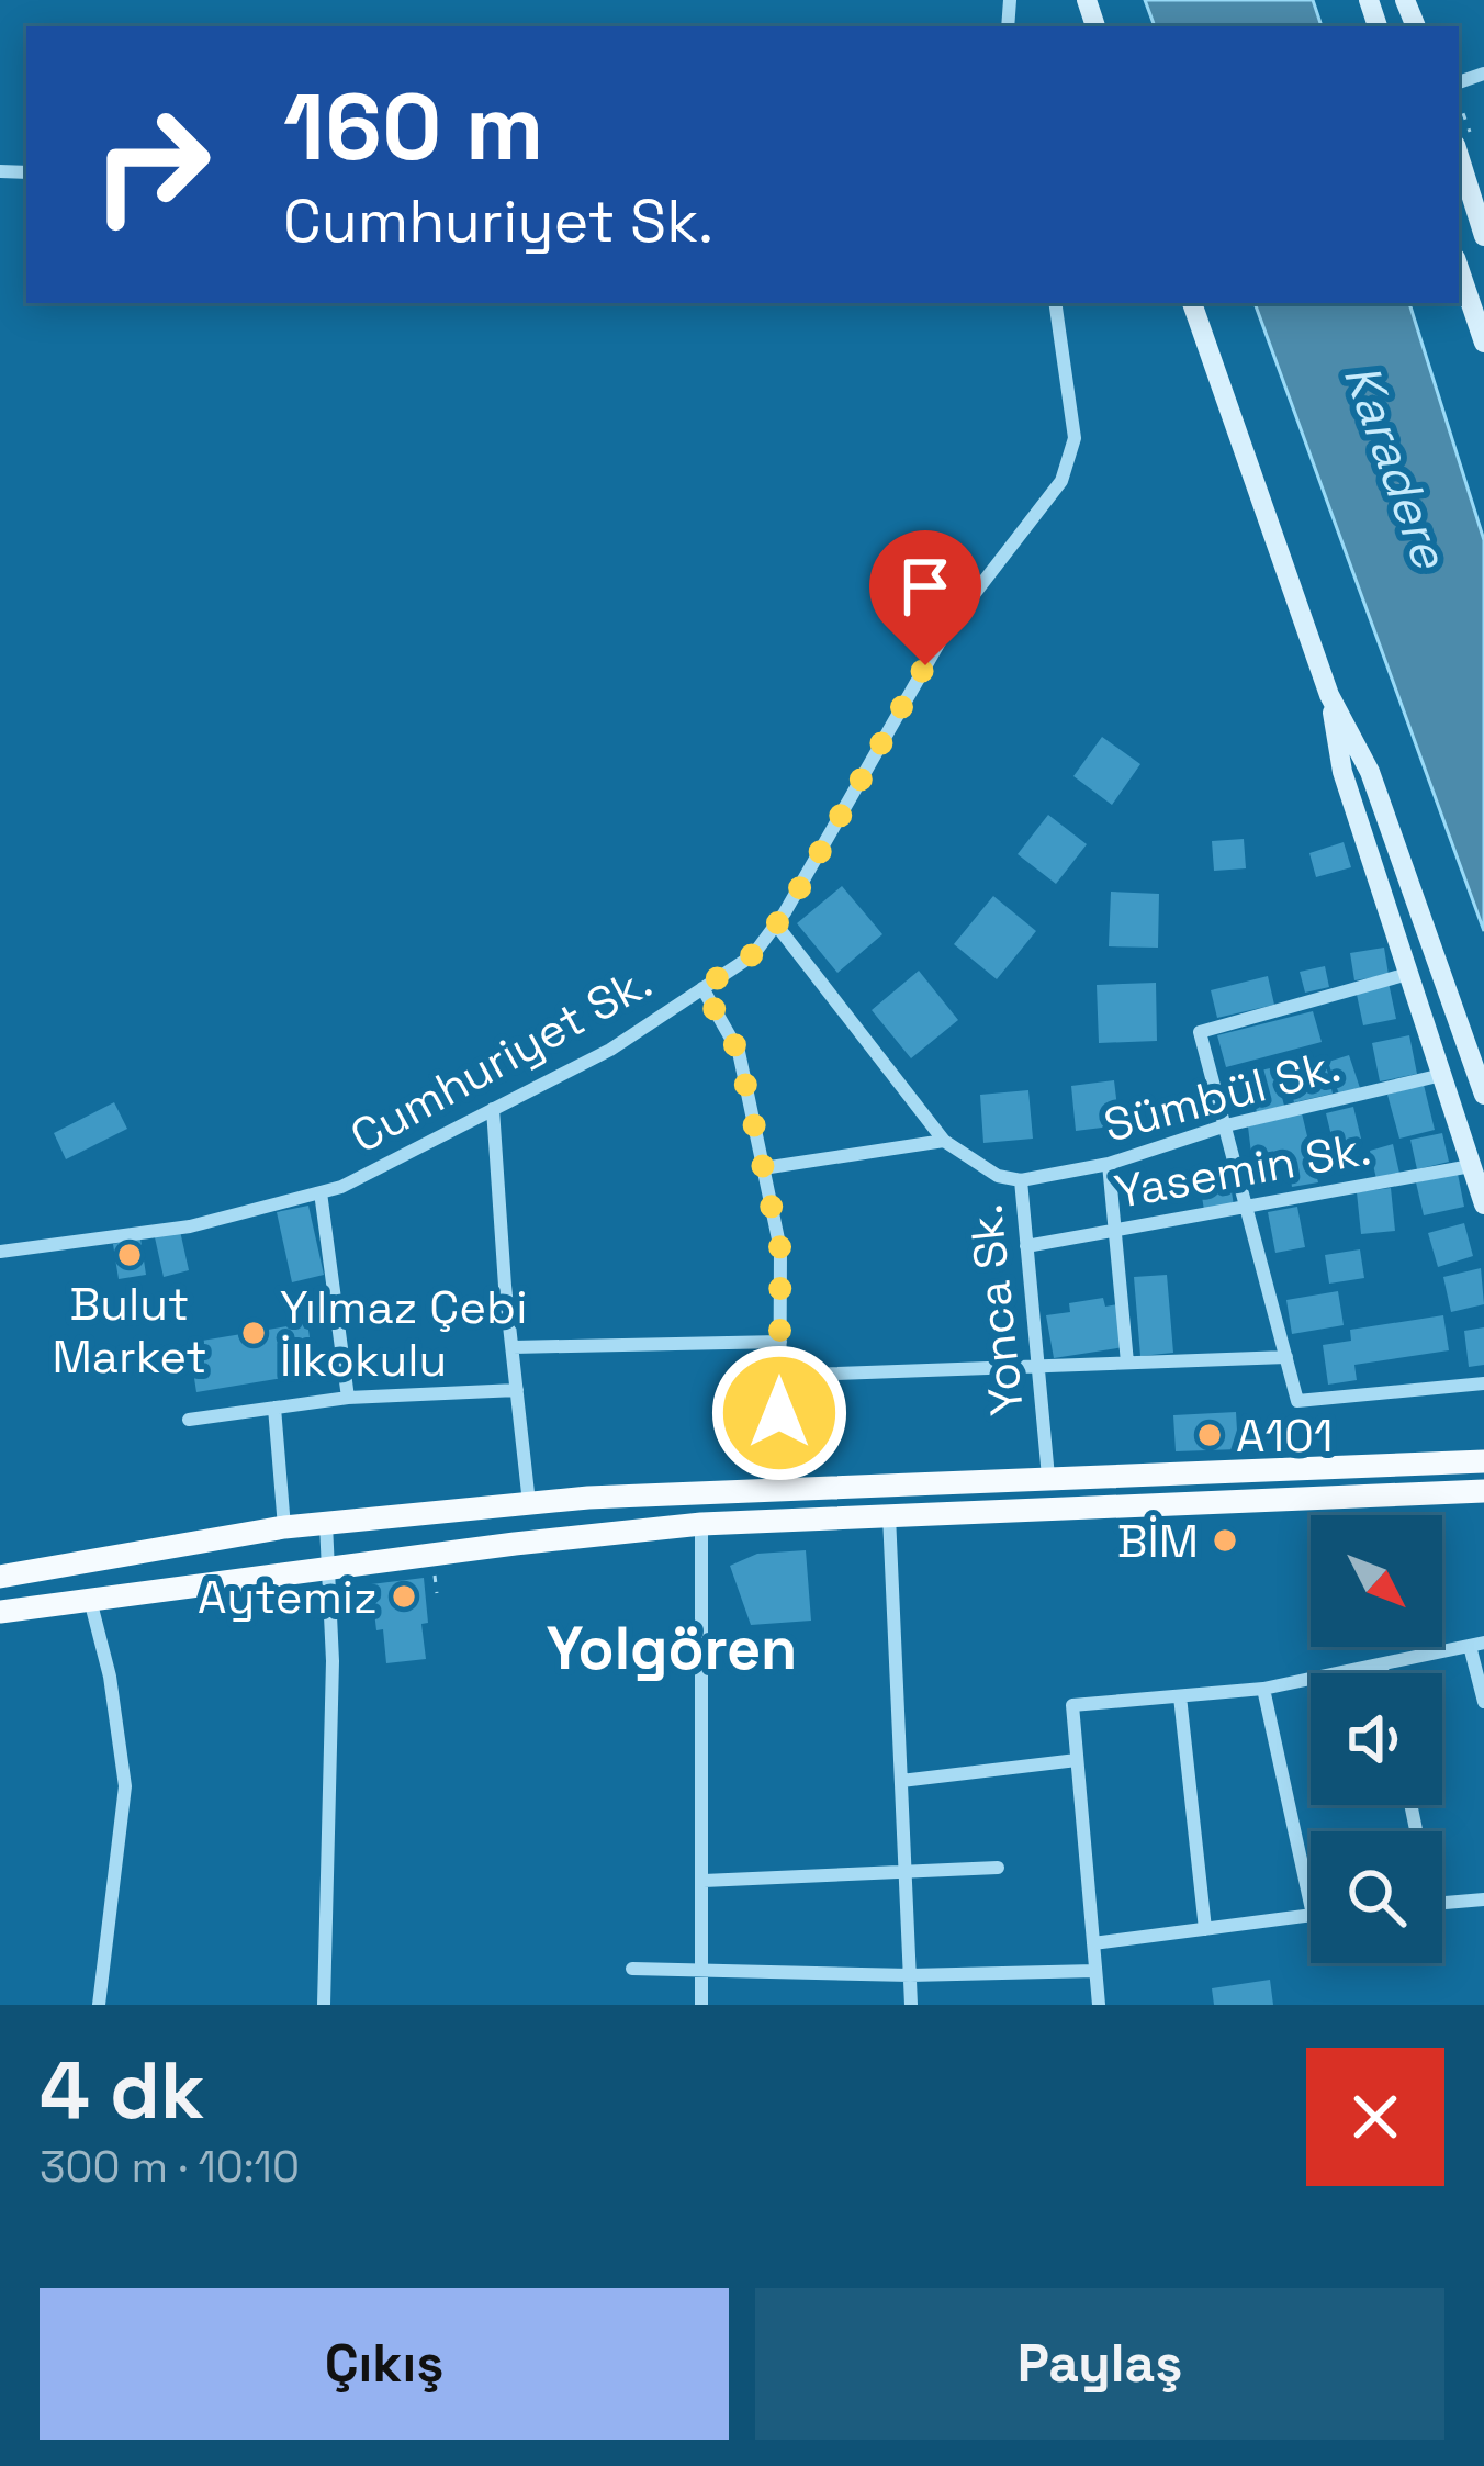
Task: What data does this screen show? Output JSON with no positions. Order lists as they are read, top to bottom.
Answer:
{
  "streets": {
    "street": [
      "Cumhuriyet Sk.",
      "Sümbül Sk.",
      "Yasemin Sk.",
      "Yonca Sk."
    ]
  },
  "crossings": [
    ["Cumhuriyet Sk.", "Yonca Sk."],
    ["Sümbül Sk.", "Yonca Sk."],
    ["Yasemin Sk.", "Yonca Sk."]
  ],
  "districts": ["Yolgören"],
  "water": ["Karadere"],
  "places": [
    "Bulut Market",
    "Yılmaz Çebi İlkokulu",
    "A101",
    "BİM",
    "Aytemiz"
  ],
  "north": "bottom right",
  "page": {
    "turn": ["160 m", "Cumhuriyet Sk."],
    "heading": ["4 dk", "300 m · 10:10"],
    "buttons": ["Çıkış", "Paylaş"]
  }
}
